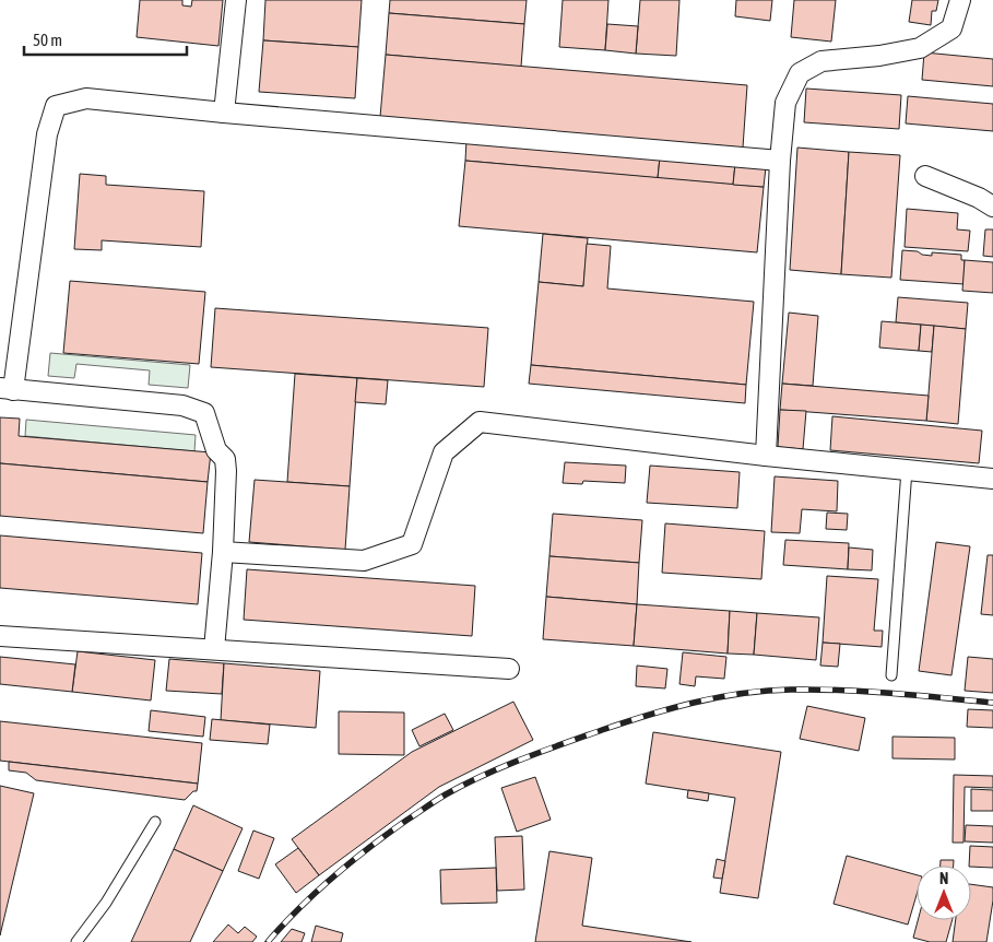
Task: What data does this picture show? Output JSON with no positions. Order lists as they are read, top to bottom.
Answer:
{
  "scale_bar": "50 m",
  "north": "top"
}
